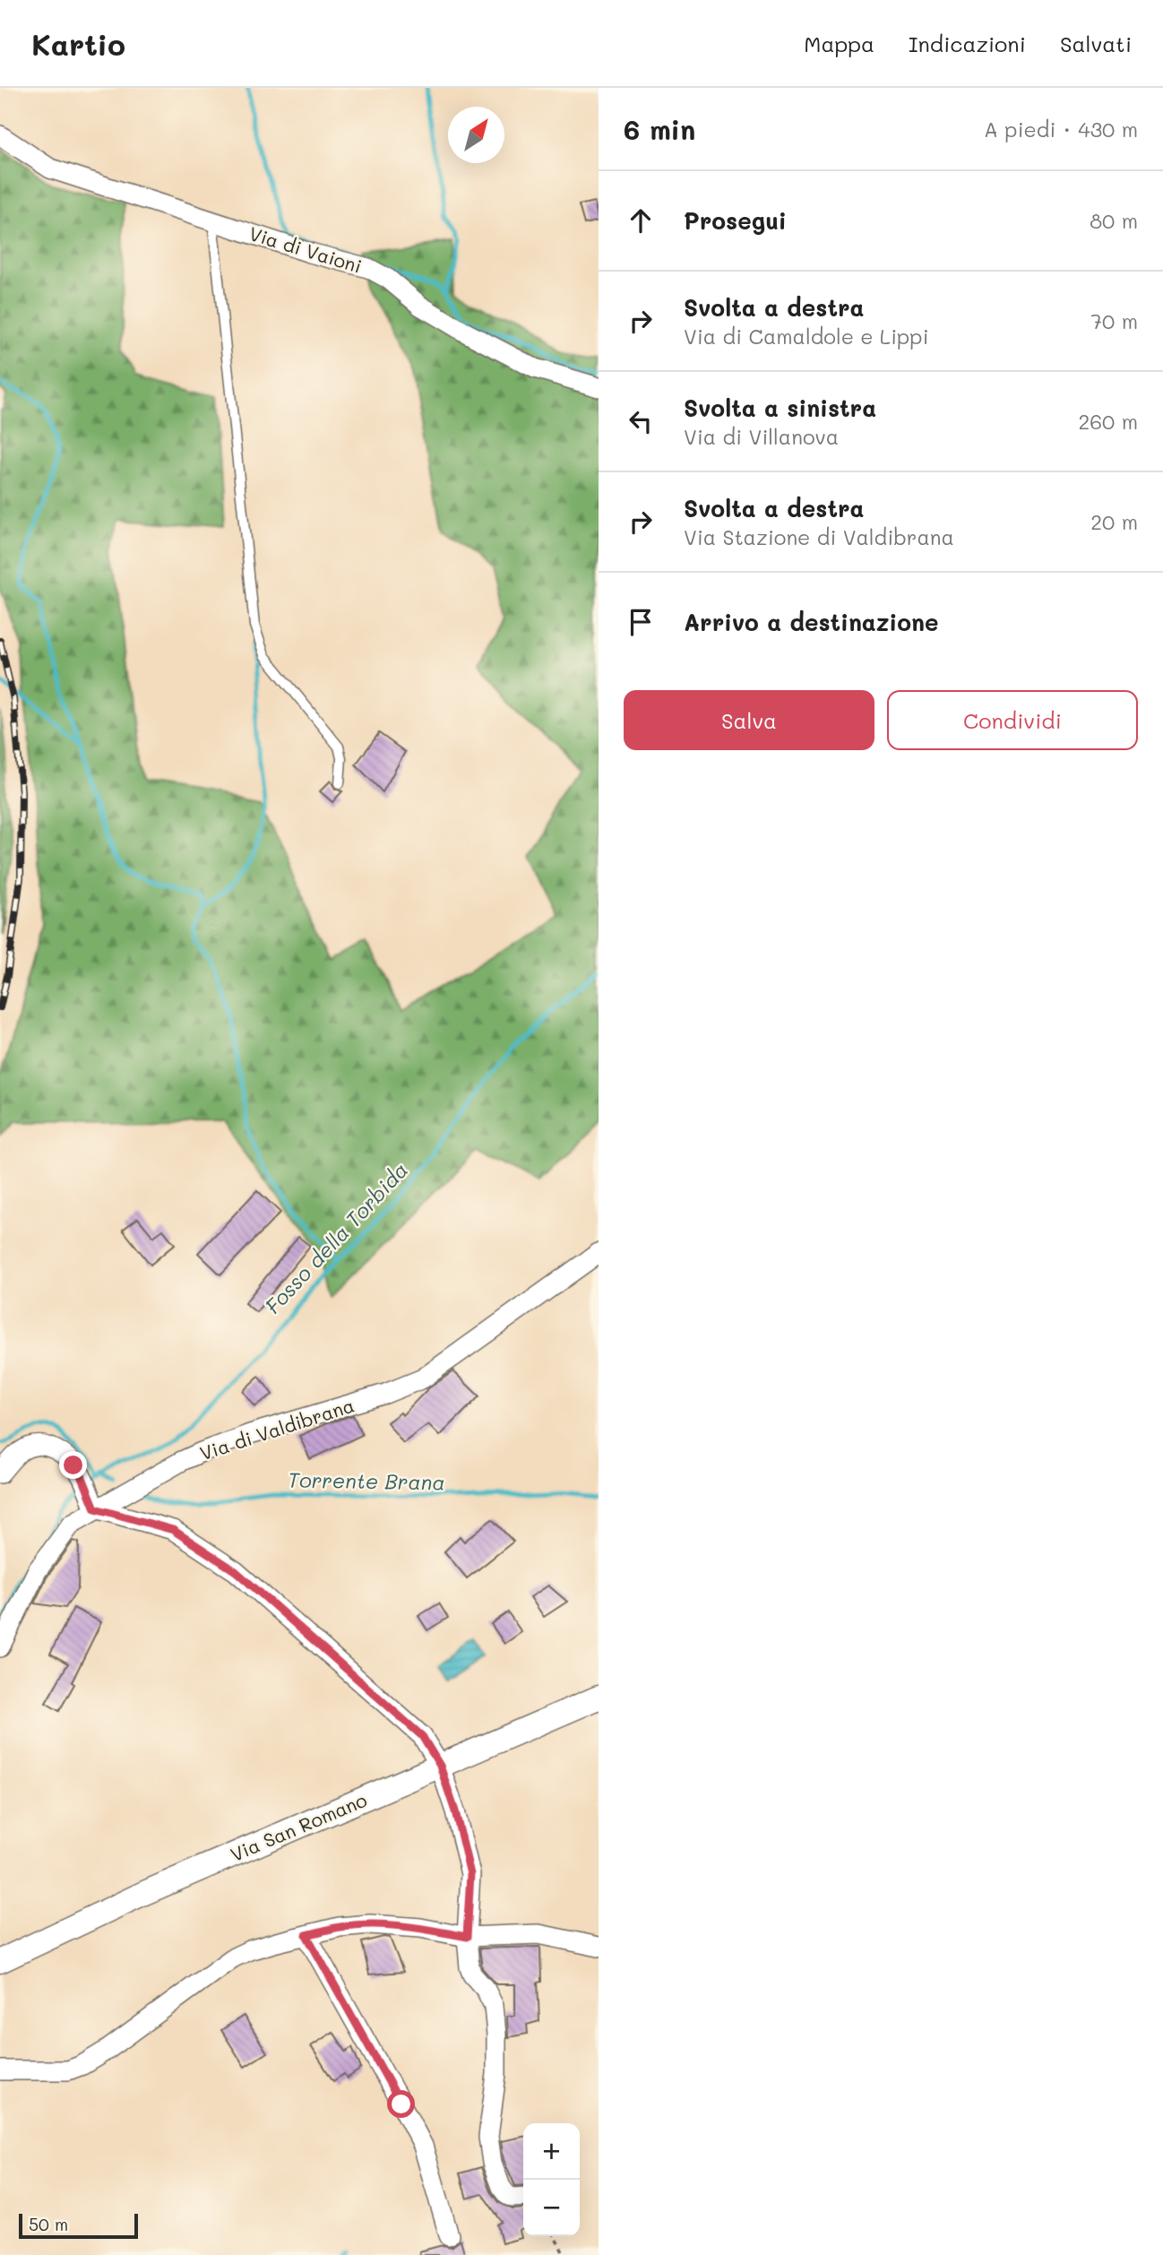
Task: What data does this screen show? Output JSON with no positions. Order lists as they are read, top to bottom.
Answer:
{
  "streets": {
    "street": ["Via di Vaioni", "Via di Valdibrana", "Via San Romano"]
  },
  "water": ["Fosso della Torbida", "Torrente Brana"],
  "scale_bar": "50 m",
  "north": "top right",
  "page": {
    "header": "Kartio",
    "nav": ["Mappa", "Indicazioni", "Salvati"],
    "heading": ["6 min", "A piedi · 430 m"],
    "list": [
      ["Prosegui", "80 m"],
      ["Svolta a destra", "Via di Camaldole e Lippi", "70 m"],
      ["Svolta a sinistra", "Via di Villanova", "260 m"],
      ["Svolta a destra", "Via Stazione di Valdibrana", "20 m"],
      "Arrivo a destinazione"
    ],
    "buttons": ["Salva", "Condividi"],
    "map_buttons": ["+", "−"],
    "scale": "50 m"
  }
}
